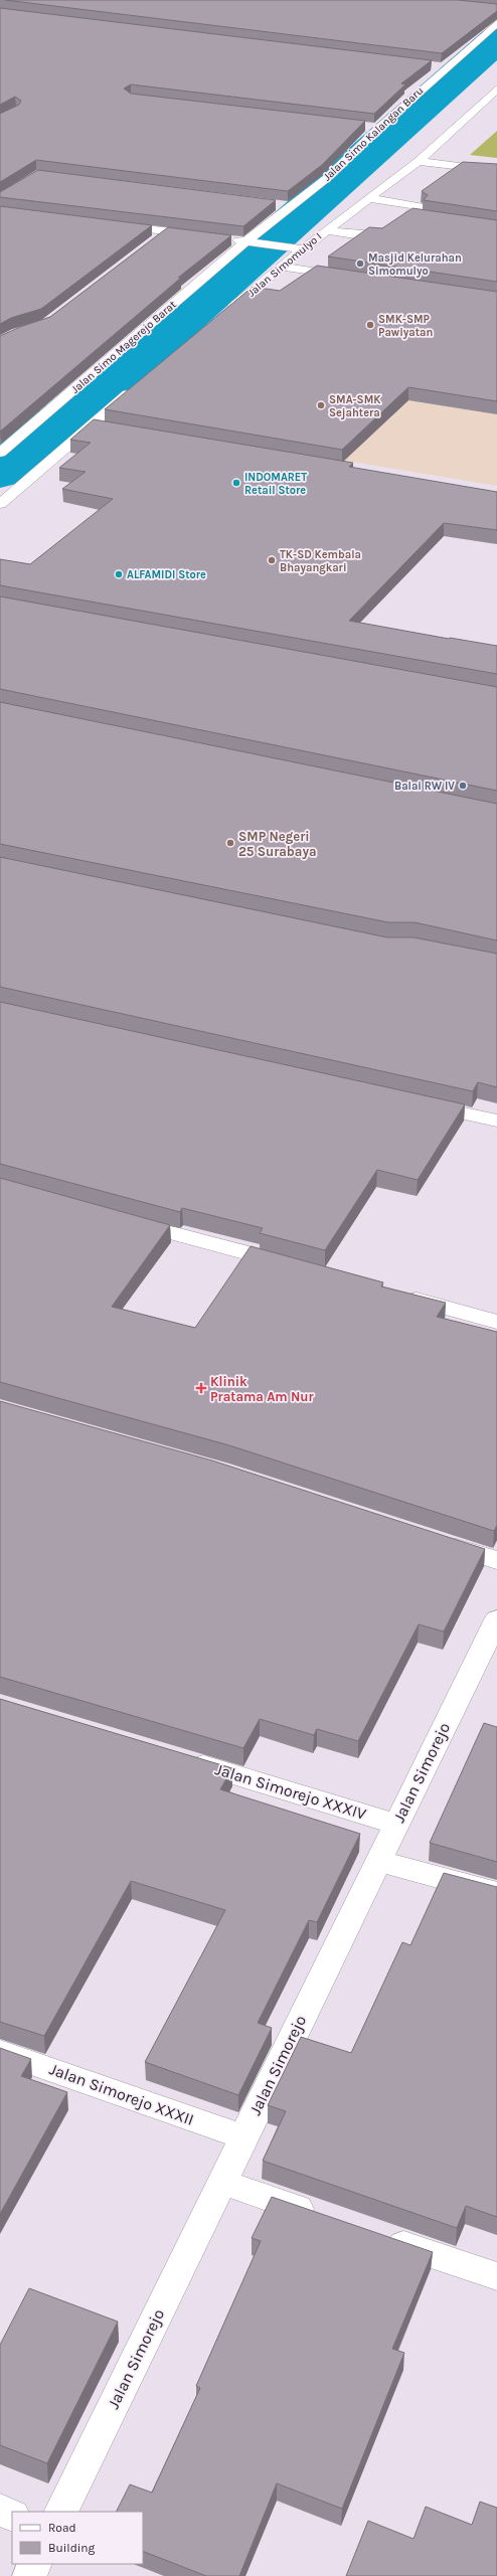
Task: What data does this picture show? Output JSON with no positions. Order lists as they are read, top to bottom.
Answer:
{
  "streets": {
    "street": [
      "Jalan Simo Kalangan Baru",
      "Jalan Simomulyo I",
      "Jalan Simo Magerejo Barat",
      "Jalan Simorejo",
      "Jalan Simorejo XXXIV",
      "Jalan Simorejo XXXII"
    ]
  },
  "crossings": [
    ["Jalan Simo Kalangan Baru", "Jalan Simo Magerejo Barat"],
    ["Jalan Simorejo", "Jalan Simorejo XXXIV"],
    ["Jalan Simorejo", "Jalan Simorejo XXXII"]
  ],
  "places": {
    "other": [
      "Masjid Kelurahan Simomulyo",
      "SMK-SMP Pawiyatan",
      "SMA-SMK Sejahtera",
      "INDOMARET Retail Store",
      "TK-SD Kembala Bhayangkari",
      "ALFAMIDI Store",
      "Balai RW IV",
      "SMP Negeri 25 Surabaya"
    ],
    "health": ["Klinik Pratama Am Nur"]
  },
  "legend": ["Road", "Building"]
}
